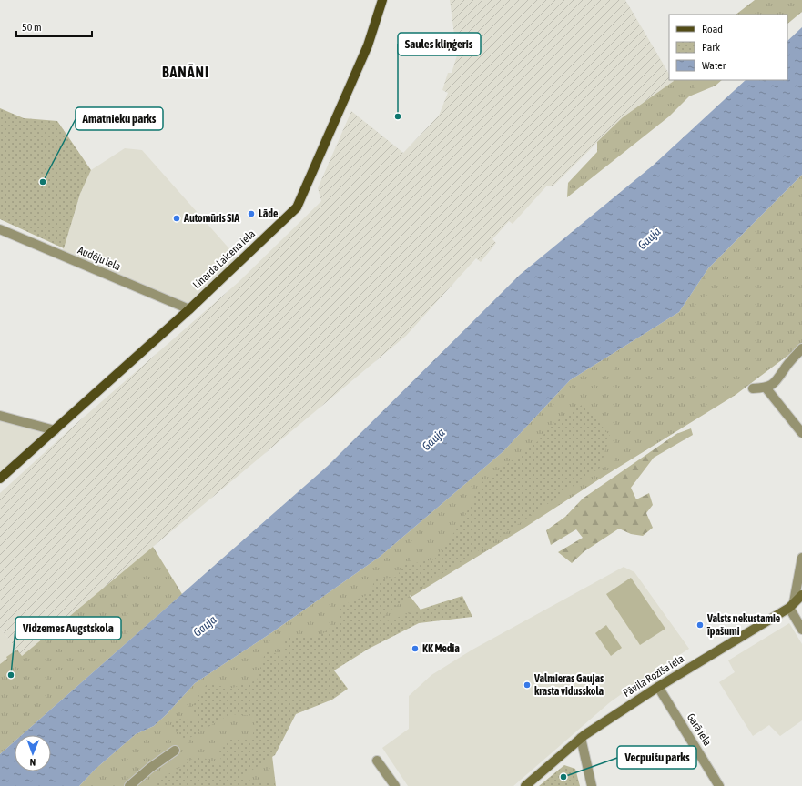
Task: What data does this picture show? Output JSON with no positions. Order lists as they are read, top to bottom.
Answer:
{
  "streets": {
    "main road": ["Linarda Laicena iela"],
    "street": ["Audēju iela", "Pāvila Rozīša iela", "Garā iela"]
  },
  "crossings": [
    ["Audēju iela", "Linarda Laicena iela"],
    ["Pāvila Rozīša iela", "Garā iela"]
  ],
  "districts": ["BANĀNI"],
  "water": ["Gauja"],
  "places": [
    "Saules kliņģeris",
    "Amatnieku parks",
    "Lāde",
    "Automūris SIA",
    "Valsts nekustamie īpašumi",
    "KK Media",
    "Vidzemes Augstskola",
    "Valmieras Gaujas krasta vidusskola",
    "Vecpuišu parks"
  ],
  "legend": ["Road", "Park", "Water"],
  "scale_bar": "50 m",
  "north": "bottom"
}
